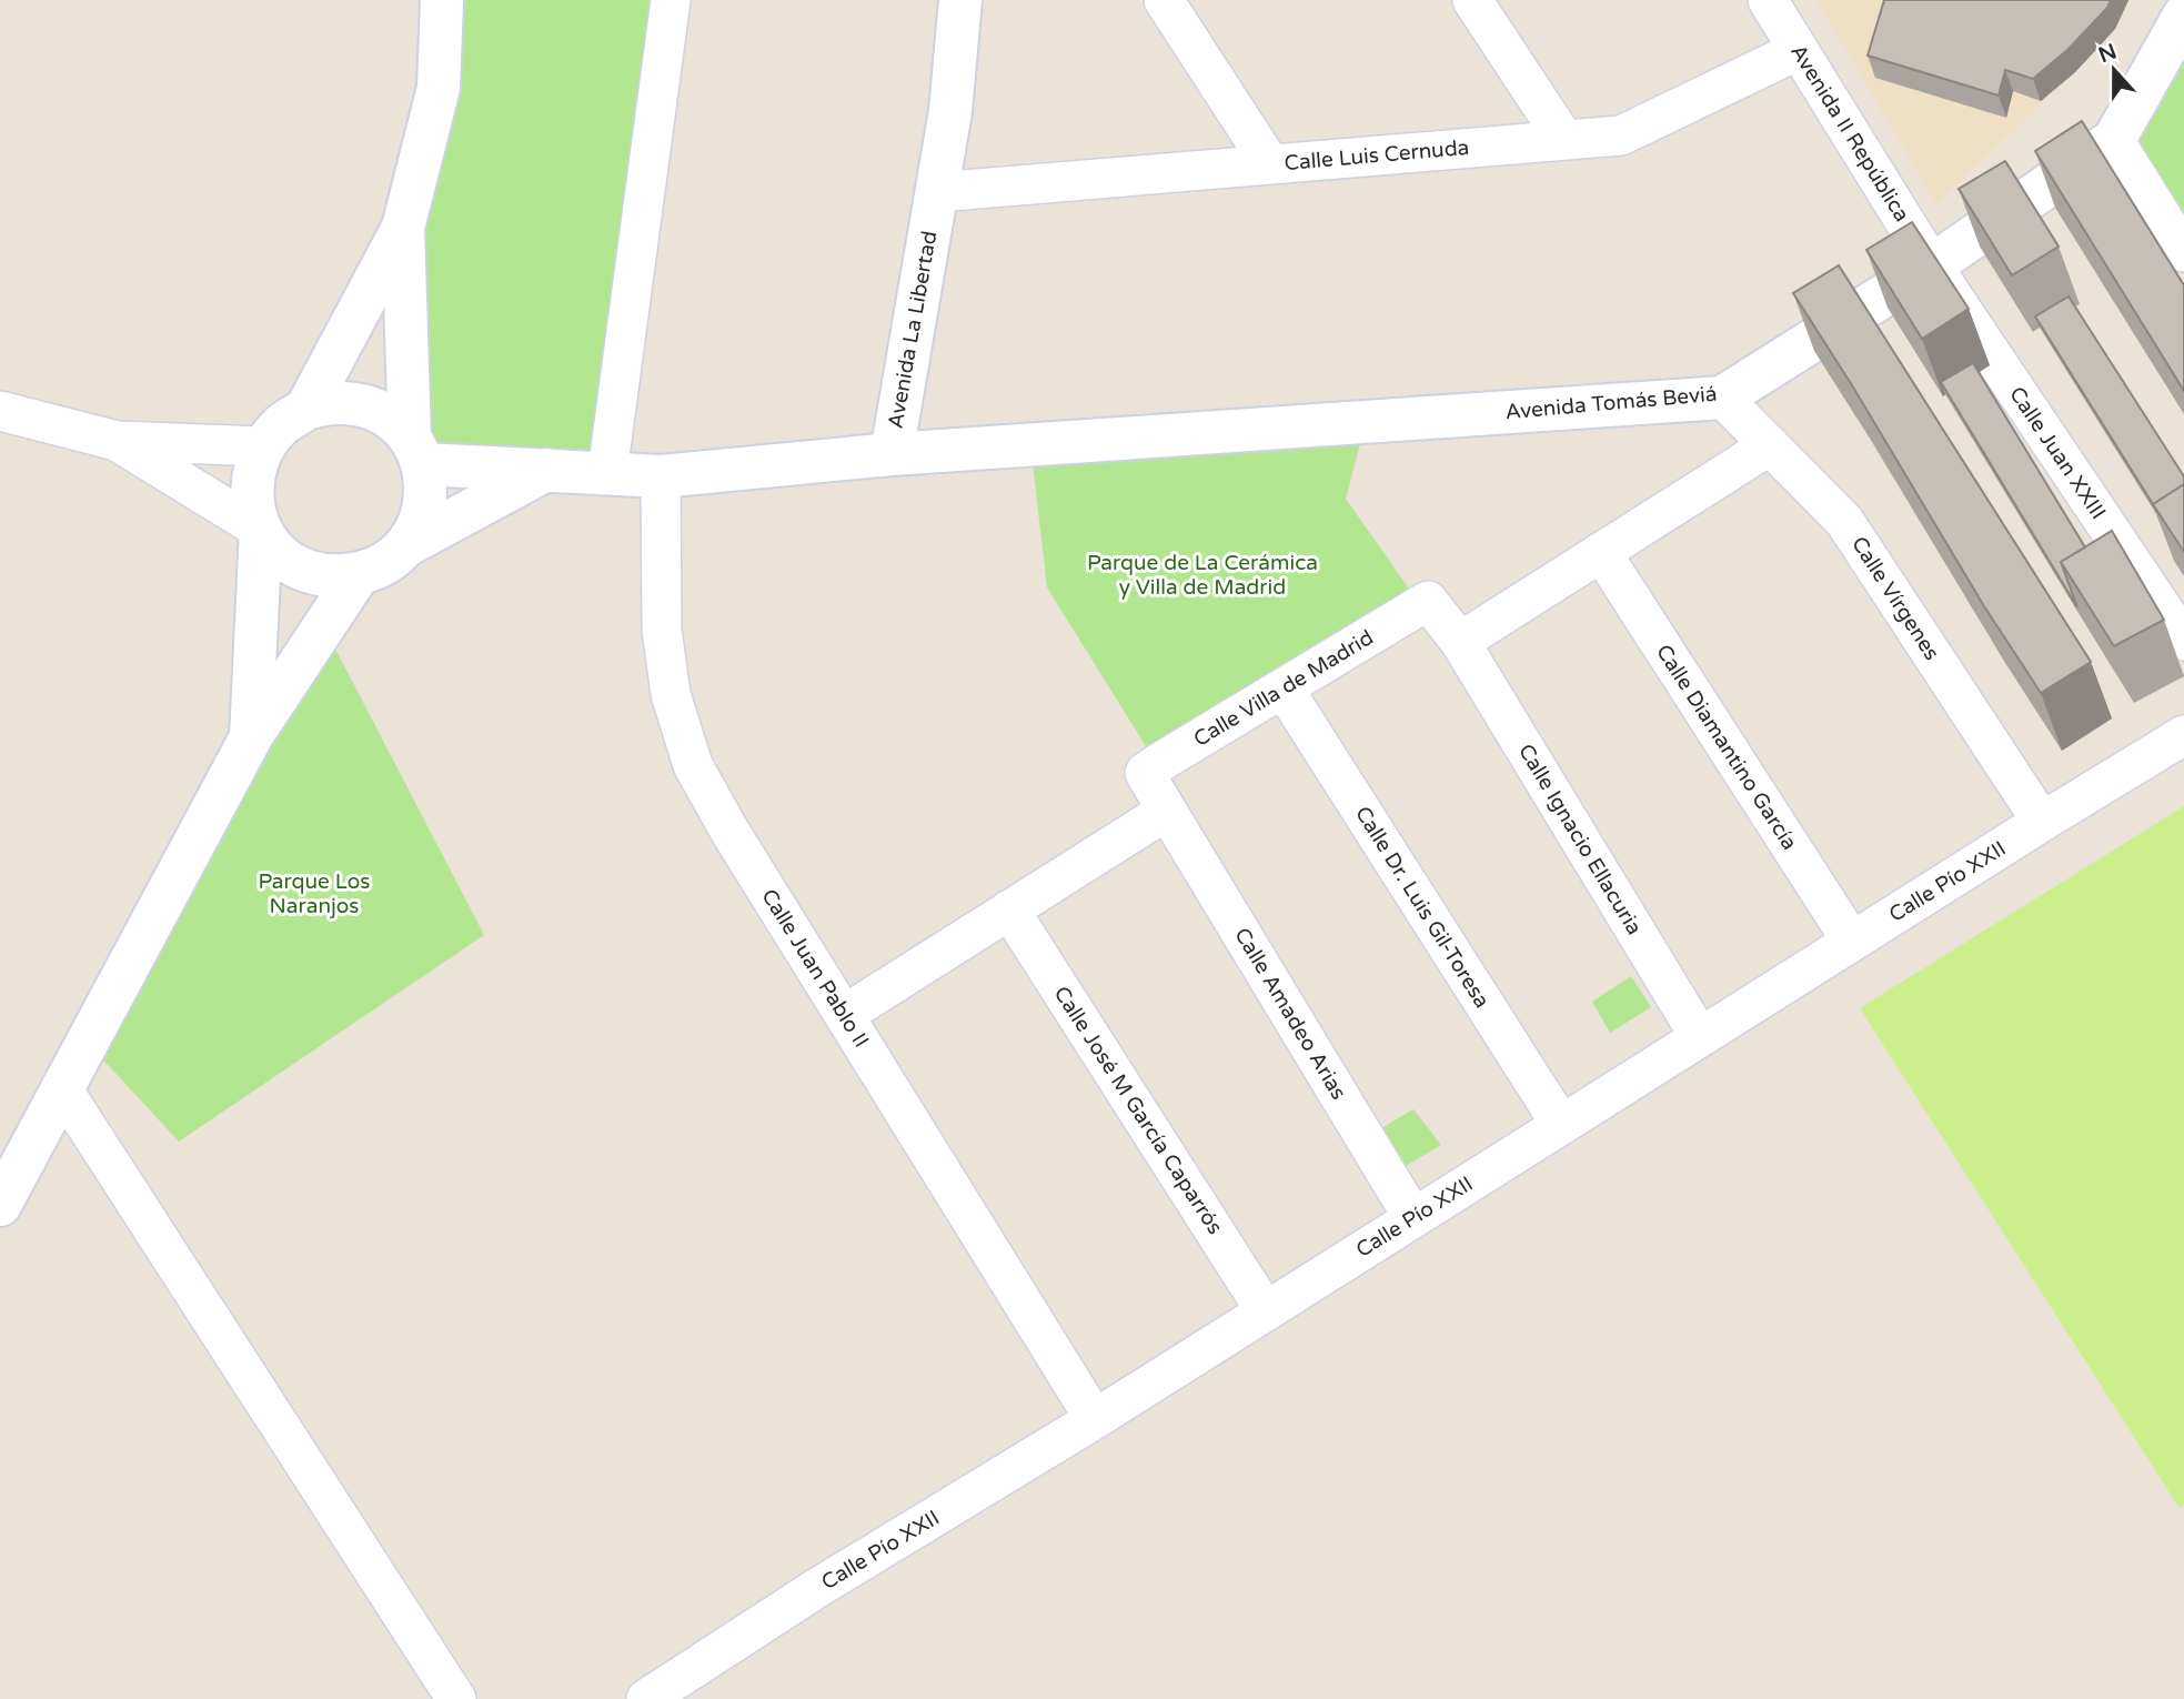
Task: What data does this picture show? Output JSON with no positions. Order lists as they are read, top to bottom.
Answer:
{
  "streets": {
    "street": [
      "Avenida II República",
      "Calle Luis Cernuda",
      "Avenida La Libertad",
      "Avenida Tomás Beviá",
      "Calle Juan XXIII",
      "Calle Vírgenes",
      "Calle Villa de Madrid",
      "Calle Diamantino García",
      "Calle Ignacio Ellacuria",
      "Calle Pío XXII",
      "Calle Dr. Luis Gil-Toresa",
      "Calle Juan Pablo II",
      "Calle Amadeo Arias",
      "Calle José M García Caparrós"
    ]
  },
  "crossings": [
    ["Avenida II República", "Calle Luis Cernuda"],
    ["Avenida II República", "Avenida Tomás Beviá"],
    ["Avenida II República", "Calle Juan XXIII"],
    ["Calle Luis Cernuda", "Avenida La Libertad"],
    ["Avenida La Libertad", "Avenida Tomás Beviá"],
    ["Avenida La Libertad", "Calle Juan Pablo II"],
    ["Avenida Tomás Beviá", "Calle Juan XXIII"],
    ["Avenida Tomás Beviá", "Calle Vírgenes"],
    ["Calle Vírgenes", "Calle Pío XXII"],
    ["Calle Villa de Madrid", "Calle Ignacio Ellacuria"],
    ["Calle Villa de Madrid", "Calle Dr. Luis Gil-Toresa"],
    ["Calle Villa de Madrid", "Calle Amadeo Arias"],
    ["Calle Diamantino García", "Calle Pío XXII"],
    ["Calle Ignacio Ellacuria", "Calle Pío XXII"],
    ["Calle Pío XXII", "Calle Dr. Luis Gil-Toresa"],
    ["Calle Pío XXII", "Calle Juan Pablo II"],
    ["Calle Pío XXII", "Calle Amadeo Arias"],
    ["Calle Pío XXII", "Calle José M García Caparrós"]
  ],
  "parks": ["Parque de La Cerámica y Villa de Madrid", "Parque Los Naranjos"],
  "north": "top"
}
